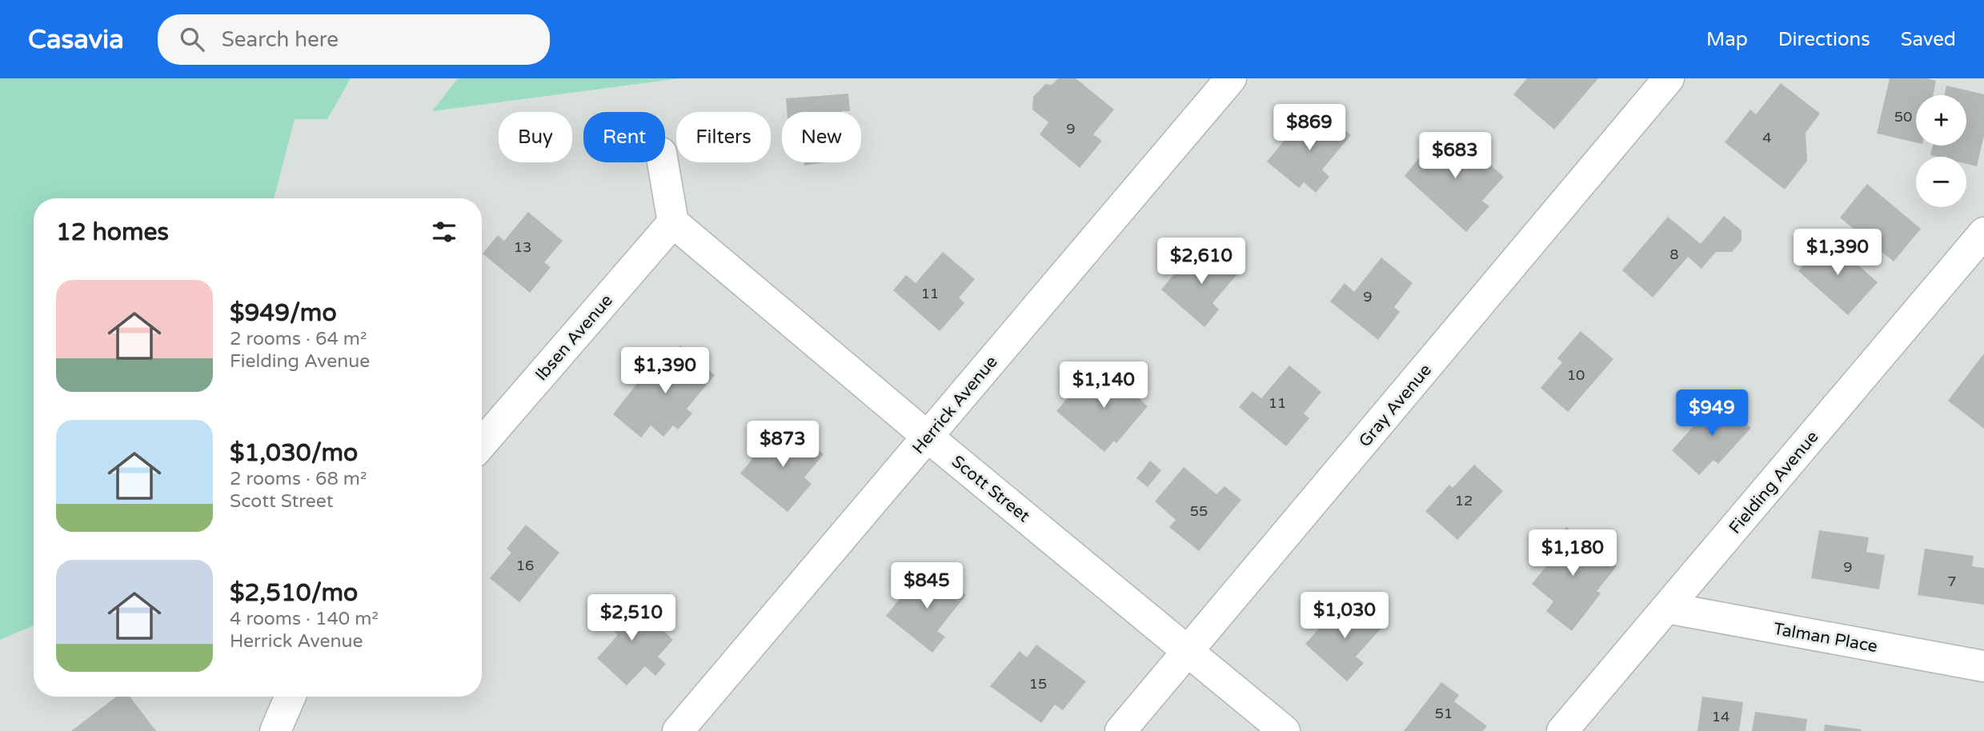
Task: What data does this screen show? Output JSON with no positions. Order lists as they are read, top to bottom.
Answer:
{
  "streets": {
    "street": [
      "Ibsen Avenue",
      "Herrick Avenue",
      "Gray Avenue",
      "Fielding Avenue",
      "Scott Street",
      "Talman Place"
    ]
  },
  "crossings": [
    ["Ibsen Avenue", "Scott Street"],
    ["Herrick Avenue", "Scott Street"],
    ["Gray Avenue", "Scott Street"],
    ["Fielding Avenue", "Talman Place"]
  ],
  "house_numbers": [
    "50",
    "9",
    "4",
    "13",
    "8",
    "11",
    "9",
    "10",
    "11",
    "12",
    "55",
    "16",
    "9",
    "7",
    "15",
    "51",
    "14"
  ],
  "page": {
    "header": "Casavia",
    "search": "Search here",
    "nav": ["Map", "Directions", "Saved"],
    "map_buttons": ["+", "−"],
    "price": [
      "$869",
      "$683",
      "$1,390",
      "$2,610",
      "$1,390",
      "$1,140",
      "$949",
      "$873",
      "$1,180",
      "$845",
      "$1,030",
      "$2,510"
    ],
    "chip": [
      "Buy",
      "Rent",
      "Filters",
      "New"
    ],
    "heading": "12 homes",
    "list": [
      {
        "name": "$949/mo",
        "note": "2 rooms · 64 m² · Fielding Avenue"
      },
      {
        "name": "$1,030/mo",
        "note": "2 rooms · 68 m² · Scott Street"
      },
      {
        "name": "$2,510/mo",
        "note": "4 rooms · 140 m² · Herrick Avenue"
      }
    ]
  }
}
